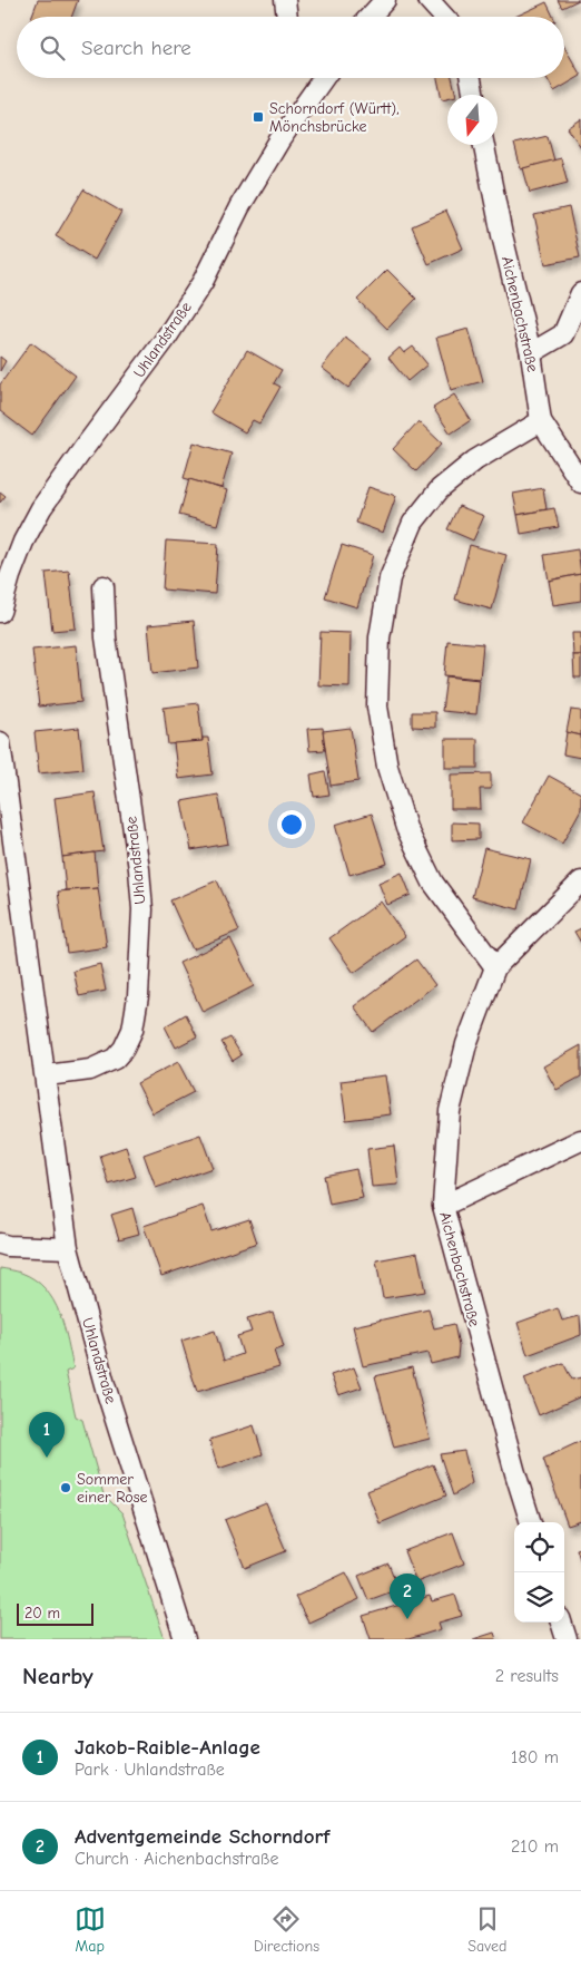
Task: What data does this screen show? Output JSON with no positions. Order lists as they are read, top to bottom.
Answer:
{
  "streets": {
    "street": ["Aichenbachstraße", "Uhlandstraße"]
  },
  "places": {
    "transit": ["Schorndorf (Württ), Mönchsbrücke"],
    "other": ["Sommer einer Rose"]
  },
  "scale_bar": "20 m",
  "north": "bottom",
  "page": {
    "search": "Search here",
    "pins": ["1", "2"],
    "scale": "20 m",
    "heading": ["Nearby", "2 results"],
    "list": [
      {
        "mark": "1",
        "name": "Jakob-Raible-Anlage",
        "note": "Park · Uhlandstraße",
        "value": "180 m"
      },
      {
        "mark": "2",
        "name": "Adventgemeinde Schorndorf",
        "note": "Church · Aichenbachstraße",
        "value": "210 m"
      }
    ],
    "nav": ["Map", "Directions", "Saved"]
  }
}
